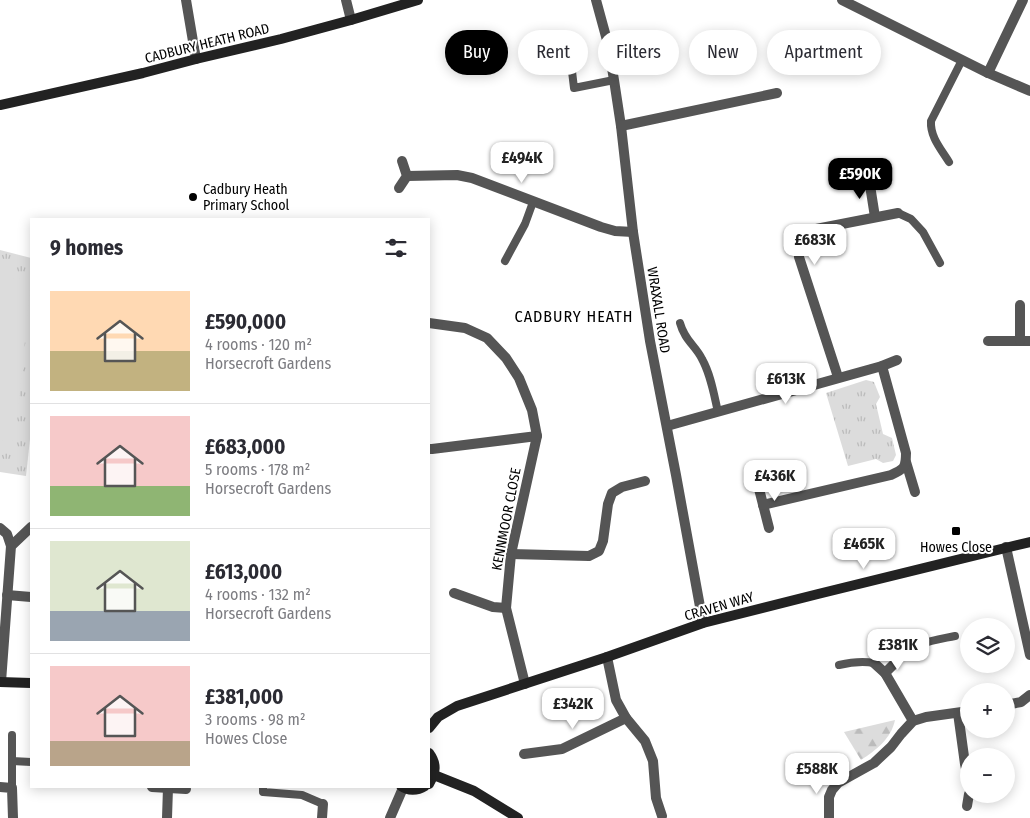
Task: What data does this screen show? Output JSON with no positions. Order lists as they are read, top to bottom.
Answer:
{
  "streets": {
    "street": [
      "CADBURY HEATH ROAD",
      "WRAXALL ROAD",
      "KENNMOOR CLOSE",
      "CRAVEN WAY"
    ]
  },
  "crossings": [
    ["WRAXALL ROAD", "CRAVEN WAY"],
    ["KENNMOOR CLOSE", "CRAVEN WAY"]
  ],
  "districts": ["CADBURY HEATH"],
  "places": {
    "other": ["Cadbury Heath Primary School"],
    "transit": ["Howes Close"]
  },
  "page": {
    "chip": [
      "Buy",
      "Rent",
      "Filters",
      "New",
      "Apartment"
    ],
    "price": [
      "£494K",
      "£590K",
      "£683K",
      "£613K",
      "£436K",
      "£465K",
      "£381K",
      "£342K",
      "£588K"
    ],
    "heading": "9 homes",
    "list": [
      {
        "name": "£590,000",
        "note": "4 rooms · 120 m² · Horsecroft Gardens"
      },
      {
        "name": "£683,000",
        "note": "5 rooms · 178 m² · Horsecroft Gardens"
      },
      {
        "name": "£613,000",
        "note": "4 rooms · 132 m² · Horsecroft Gardens"
      },
      {
        "name": "£381,000",
        "note": "3 rooms · 98 m² · Howes Close"
      }
    ],
    "map_buttons": ["+", "−"]
  }
}
